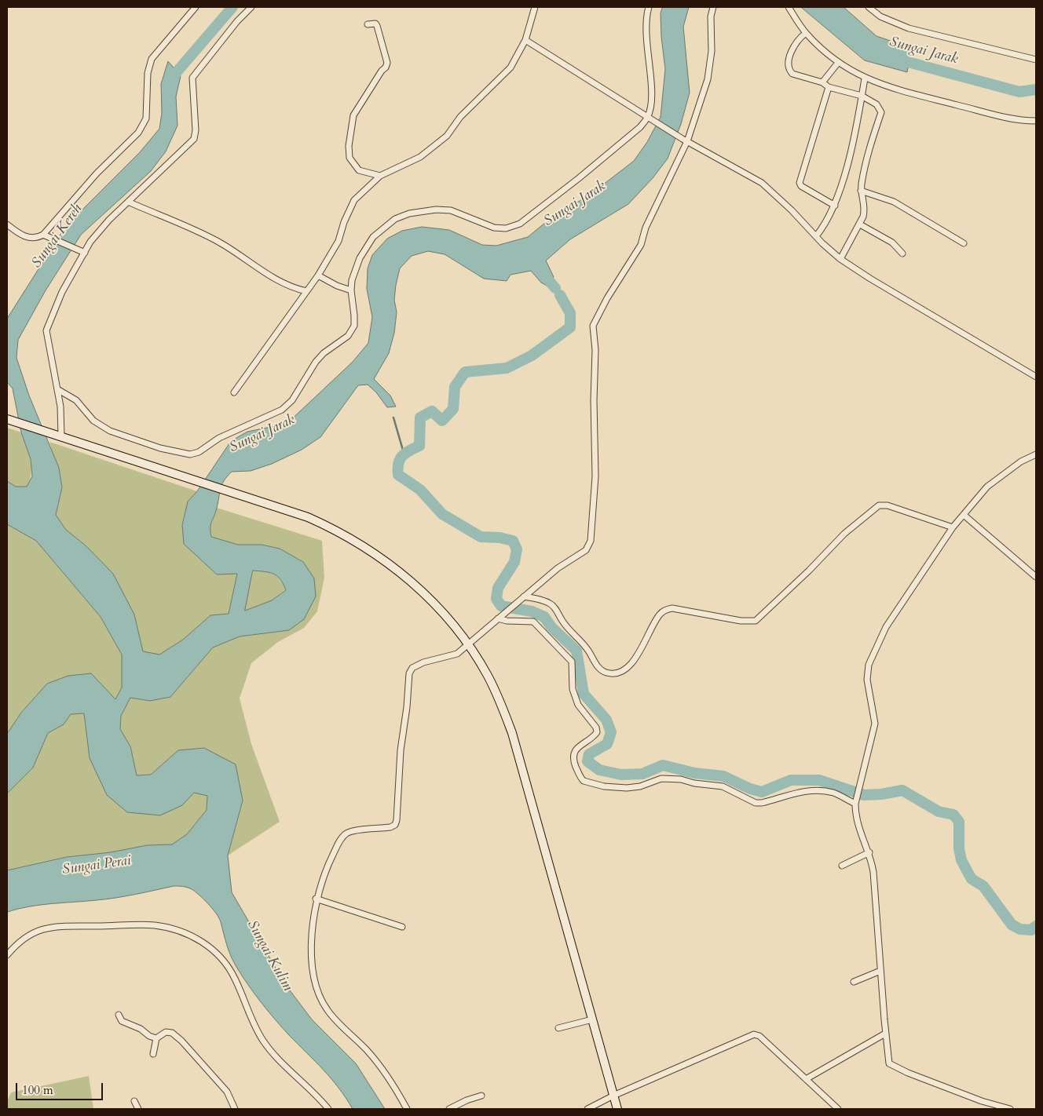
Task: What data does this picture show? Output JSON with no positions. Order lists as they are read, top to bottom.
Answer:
{
  "water": [
    "Sungai Jarak",
    "Sungai Kereh",
    "Sungai Perai",
    "Sungai Kulim"
  ],
  "scale_bar": "100 m"
}
